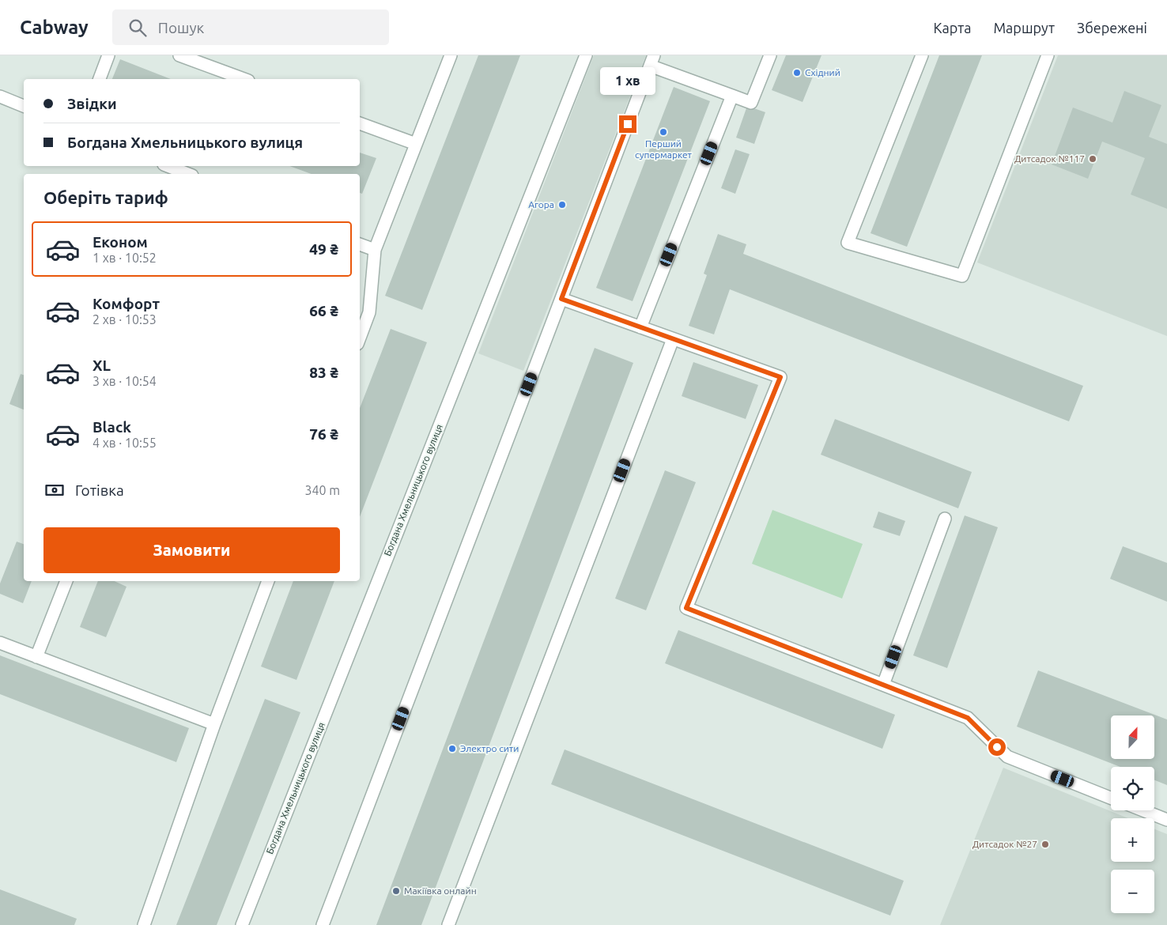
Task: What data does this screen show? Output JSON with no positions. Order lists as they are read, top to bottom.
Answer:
{
  "streets": {
    "street": ["Богдана Хмельницького вулиця"]
  },
  "places": [
    "Східний",
    "Перший супермаркет",
    "Дитсадок №117",
    "Агора",
    "Электро сити",
    "Дитсадок №27",
    "Макіївка онлайн"
  ],
  "north": "top",
  "page": {
    "header": "Cabway",
    "search": "Пошук",
    "nav": ["Карта", "Маршрут", "Збережені"],
    "bubble": "1 хв",
    "banner": ["Звідки", "Богдана Хмельницького вулиця"],
    "heading": "Оберіть тариф",
    "list": [
      {
        "name": "Економ",
        "note": "1 хв · 10:52",
        "value": "49 ₴"
      },
      {
        "name": "Комфорт",
        "note": "2 хв · 10:53",
        "value": "66 ₴"
      },
      {
        "name": "XL",
        "note": "3 хв · 10:54",
        "value": "83 ₴"
      },
      {
        "name": "Black",
        "note": "4 хв · 10:55",
        "value": "76 ₴"
      }
    ],
    "pay": ["Готівка", "340 m"],
    "buttons": "Замовити",
    "map_buttons": ["+", "−"]
  }
}
